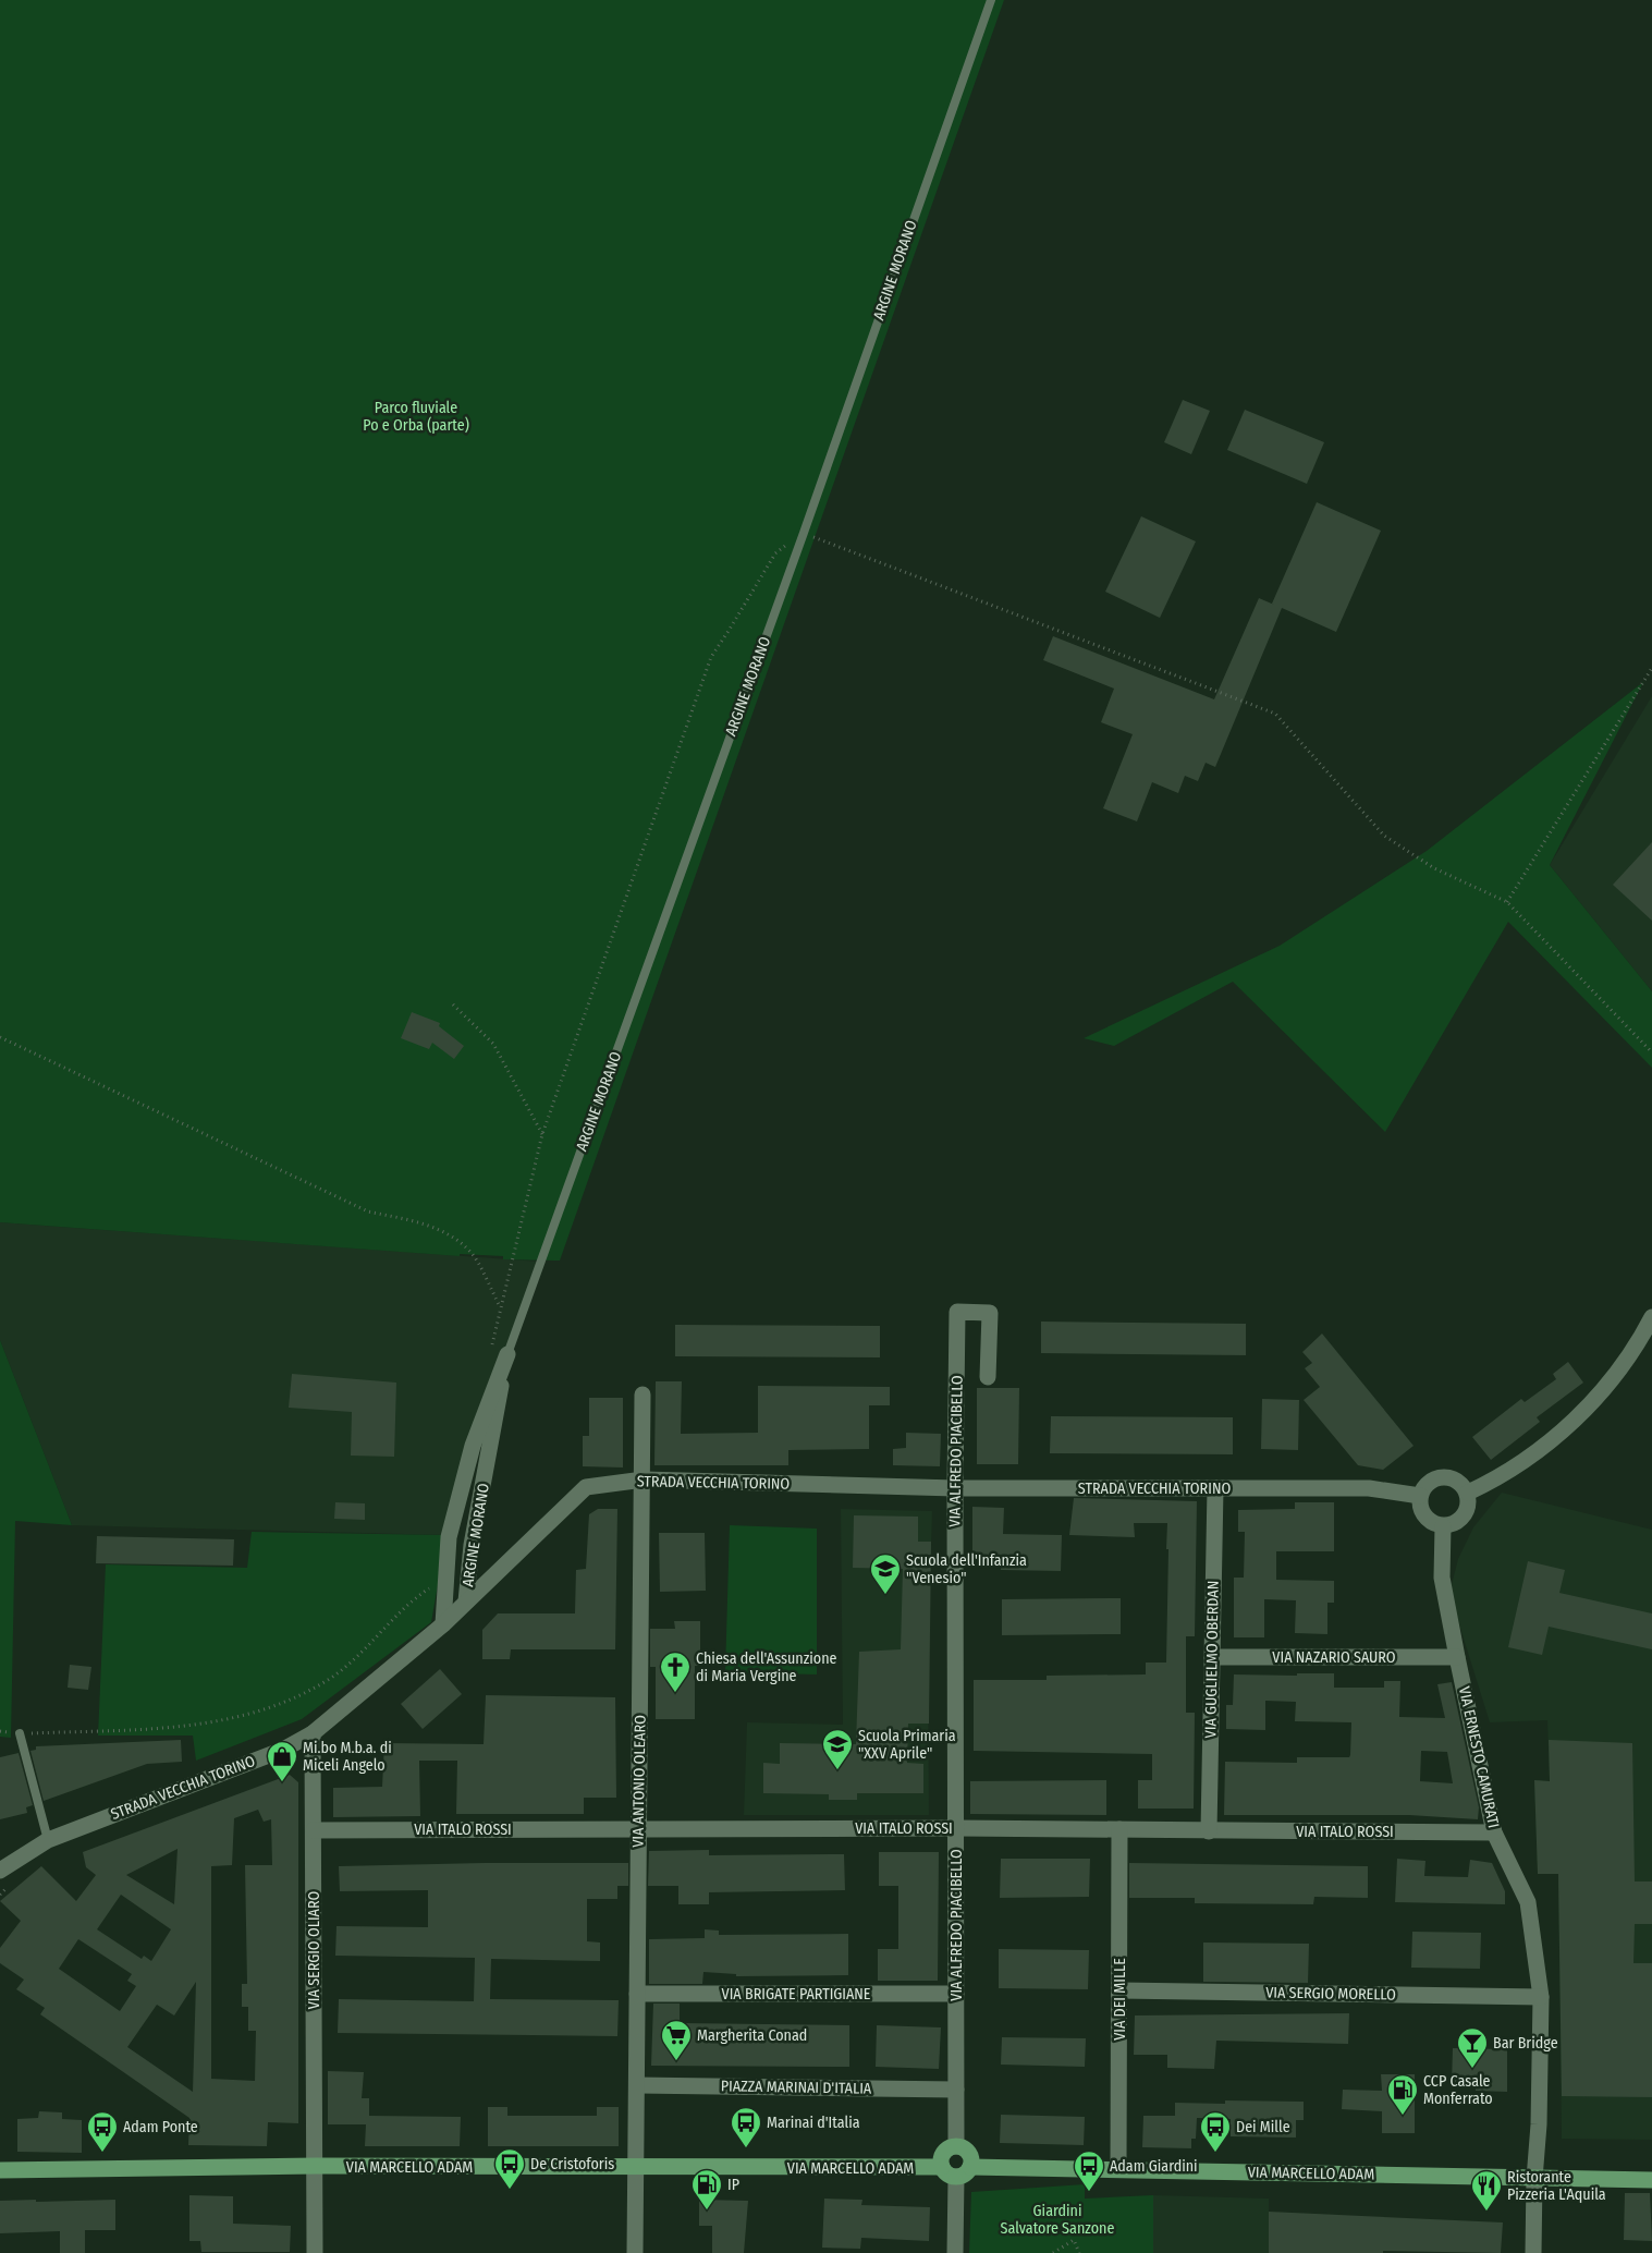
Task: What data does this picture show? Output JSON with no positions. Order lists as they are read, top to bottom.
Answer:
{
  "streets": {
    "main road": ["VIA MARCELLO ADAM"],
    "street": [
      "ARGINE MORANO",
      "VIA ALFREDO PIACIBELLO",
      "STRADA VECCHIA TORINO",
      "VIA NAZARIO SAURO",
      "VIA GUGLIELMO OBERDAN",
      "VIA ERNESTO CAMURATI",
      "VIA ANTONIO OLEARO",
      "VIA ITALO ROSSI",
      "VIA SERGIO OLIARO",
      "VIA BRIGATE PARTIGIANE",
      "VIA SERGIO MORELLO",
      "VIA DEI MILLE",
      "PIAZZA MARINAI D'ITALIA"
    ]
  },
  "crossings": [
    ["ARGINE MORANO", "STRADA VECCHIA TORINO"],
    ["VIA ALFREDO PIACIBELLO", "STRADA VECCHIA TORINO"],
    ["VIA ALFREDO PIACIBELLO", "VIA ITALO ROSSI"],
    ["VIA ALFREDO PIACIBELLO", "VIA BRIGATE PARTIGIANE"],
    ["VIA ALFREDO PIACIBELLO", "PIAZZA MARINAI D'ITALIA"],
    ["VIA ALFREDO PIACIBELLO", "VIA MARCELLO ADAM"],
    ["STRADA VECCHIA TORINO", "VIA GUGLIELMO OBERDAN"],
    ["STRADA VECCHIA TORINO", "VIA ERNESTO CAMURATI"],
    ["STRADA VECCHIA TORINO", "VIA ANTONIO OLEARO"],
    ["STRADA VECCHIA TORINO", "VIA SERGIO OLIARO"],
    ["VIA NAZARIO SAURO", "VIA GUGLIELMO OBERDAN"],
    ["VIA NAZARIO SAURO", "VIA ERNESTO CAMURATI"],
    ["VIA GUGLIELMO OBERDAN", "VIA ITALO ROSSI"],
    ["VIA ERNESTO CAMURATI", "VIA ITALO ROSSI"],
    ["VIA ERNESTO CAMURATI", "VIA SERGIO MORELLO"],
    ["VIA ERNESTO CAMURATI", "VIA MARCELLO ADAM"],
    ["VIA ANTONIO OLEARO", "VIA ITALO ROSSI"],
    ["VIA ANTONIO OLEARO", "VIA BRIGATE PARTIGIANE"],
    ["VIA ANTONIO OLEARO", "PIAZZA MARINAI D'ITALIA"],
    ["VIA ANTONIO OLEARO", "VIA MARCELLO ADAM"],
    ["VIA ITALO ROSSI", "VIA SERGIO OLIARO"],
    ["VIA ITALO ROSSI", "VIA DEI MILLE"],
    ["VIA SERGIO OLIARO", "VIA MARCELLO ADAM"],
    ["VIA SERGIO MORELLO", "VIA DEI MILLE"],
    ["VIA DEI MILLE", "VIA MARCELLO ADAM"]
  ],
  "parks": ["Parco fluviale Po e Orba (parte)", "Giardini Salvatore Sanzone"],
  "places": {
    "school or university": ["Scuola dell'Infanzia \"Venesio\"", "Scuola Primaria \"XXV Aprile\""],
    "church": ["Chiesa dell'Assunzione di Maria Vergine"],
    "shop": ["Mi.bo M.b.a. di Miceli Angelo"],
    "supermarket": ["Margherita Conad"],
    "bar": ["Bar Bridge"],
    "fuel station": ["CCP Casale Monferrato", "IP"],
    "bus stop": [
      "Marinai d'Italia",
      "Adam Ponte",
      "Dei Mille",
      "De Cristoforis",
      "Adam Giardini"
    ],
    "restaurant": ["Ristorante Pizzeria L'Aquila"]
  }
}
